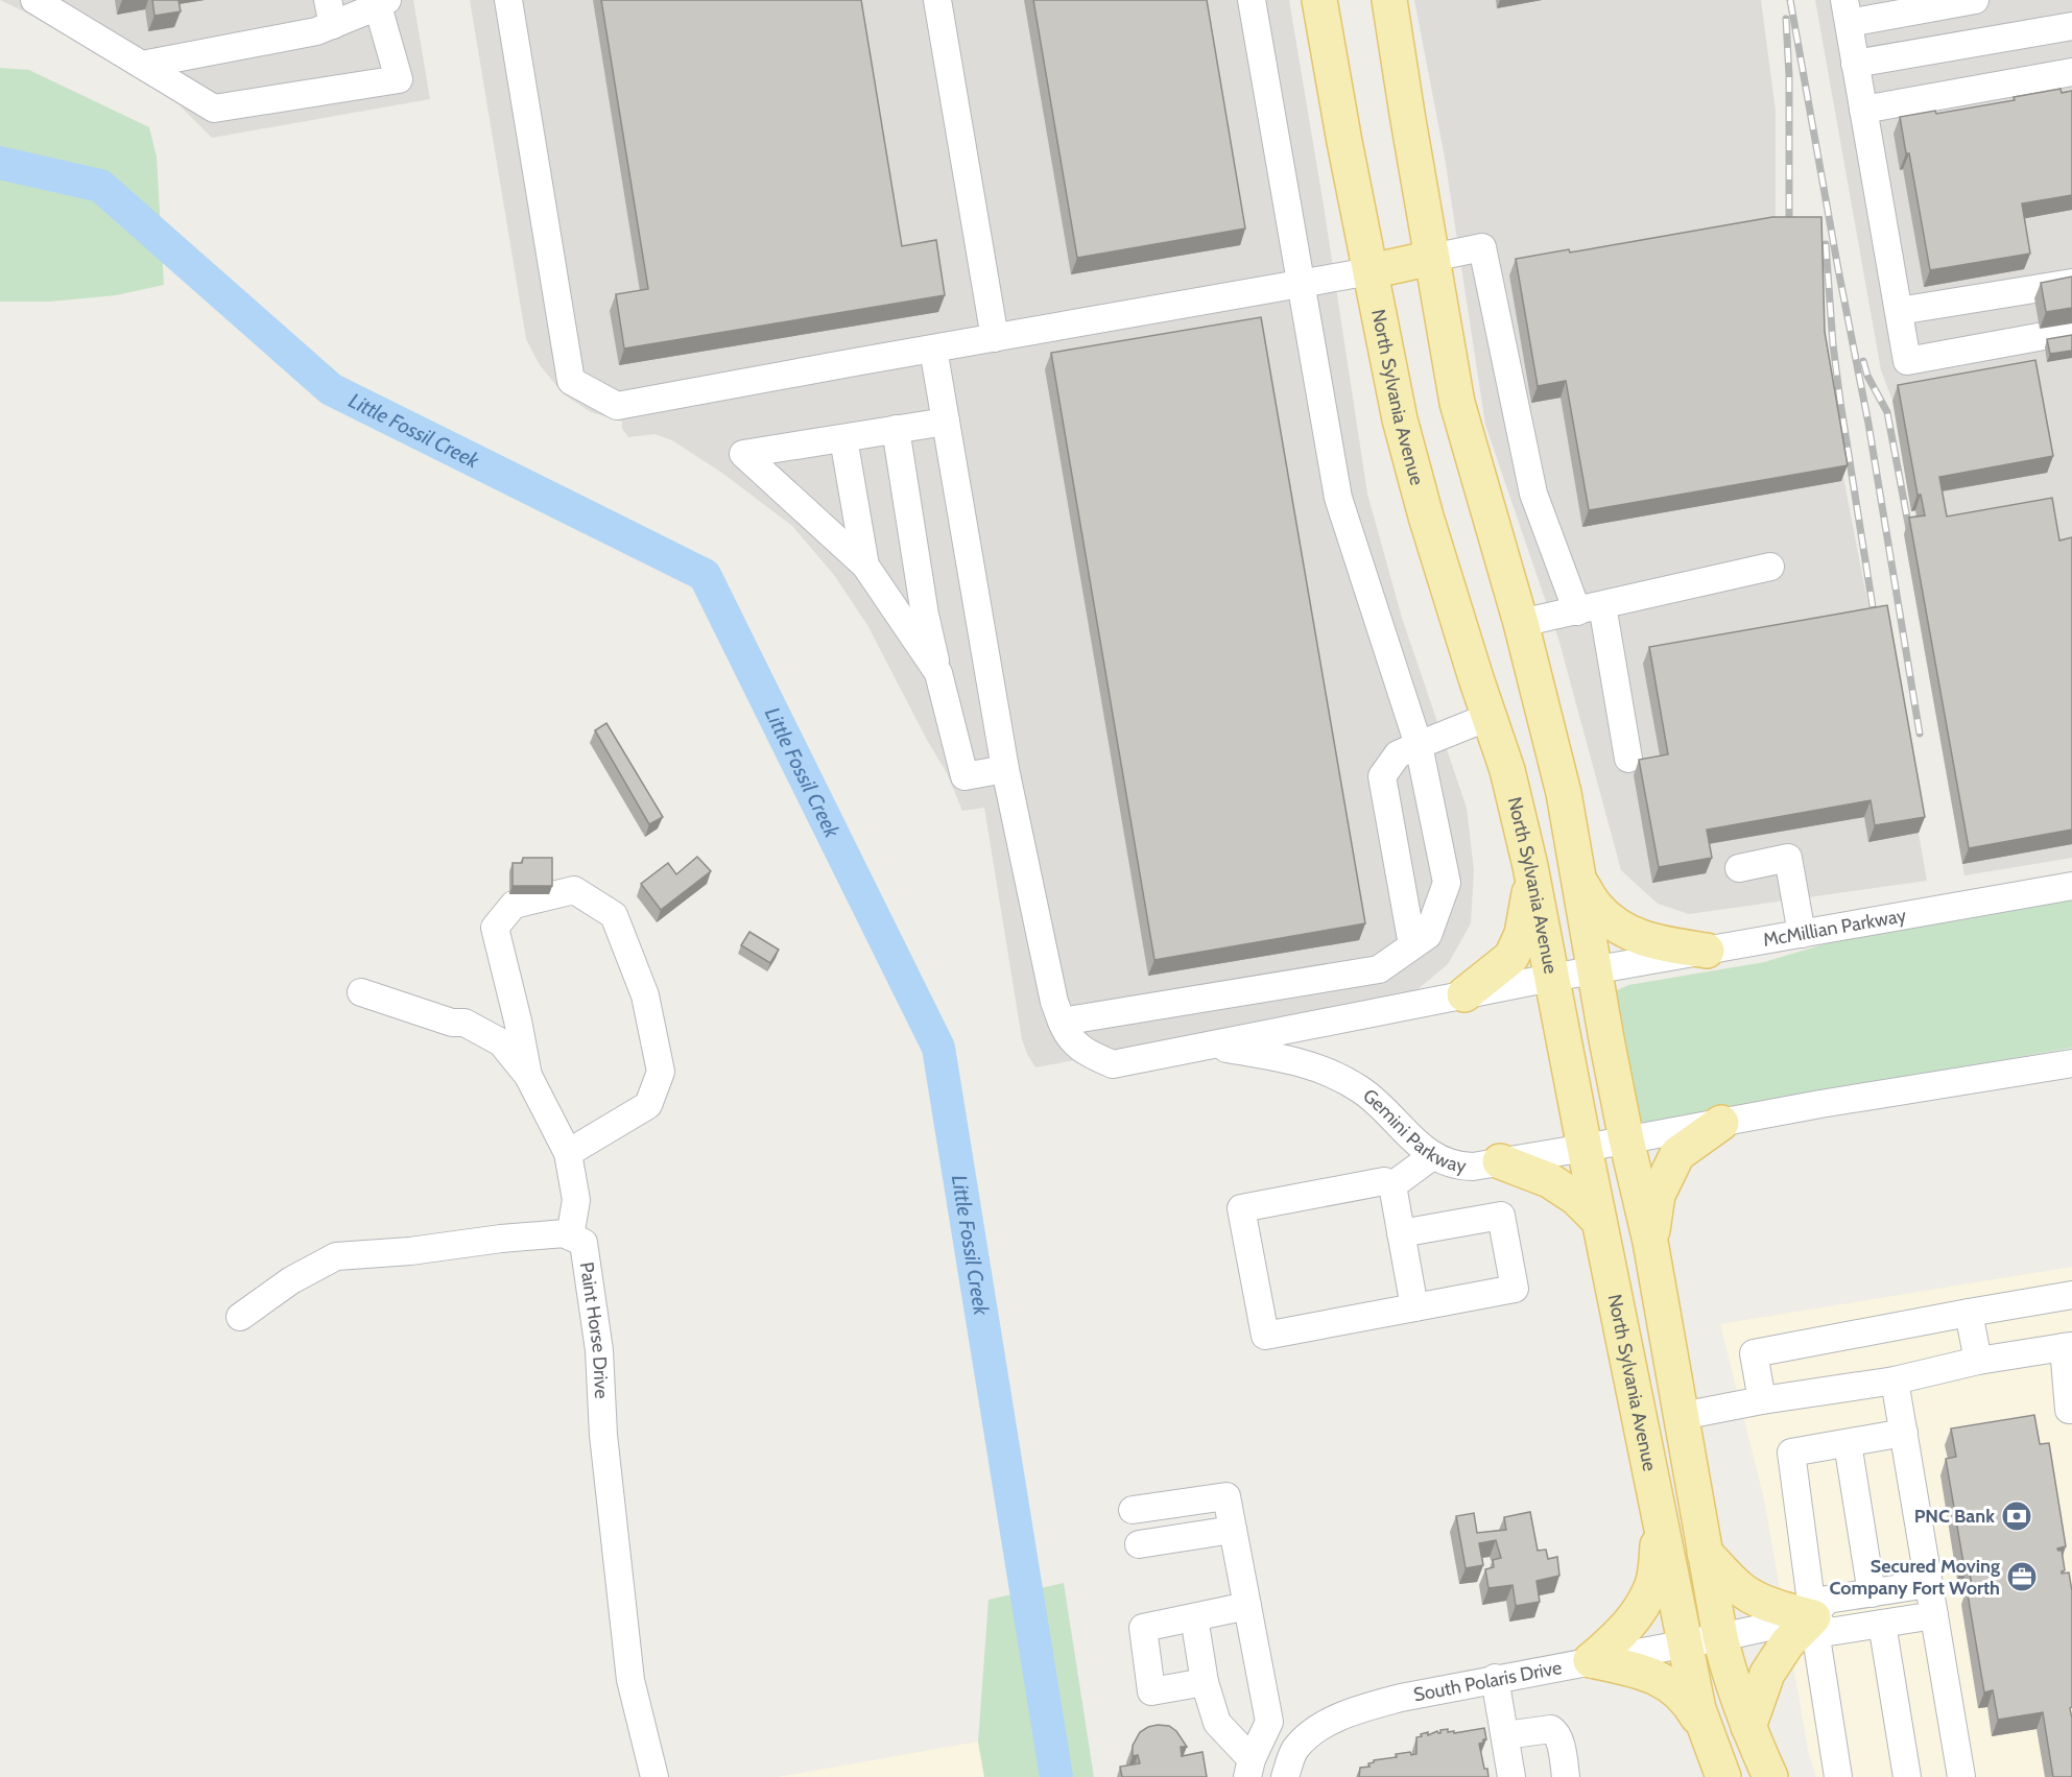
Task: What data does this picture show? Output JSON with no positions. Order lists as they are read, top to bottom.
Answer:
{
  "streets": {
    "main road": ["North Sylvania Avenue"],
    "street": [
      "McMillian Parkway",
      "Gemini Parkway",
      "Paint Horse Drive",
      "South Polaris Drive"
    ]
  },
  "crossings": [
    ["North Sylvania Avenue", "Gemini Parkway"],
    ["North Sylvania Avenue", "South Polaris Drive"],
    ["McMillian Parkway", "Gemini Parkway"]
  ],
  "water": ["Little Fossil Creek"],
  "places": {
    "bank": ["PNC Bank"],
    "office": ["Secured Moving Company Fort Worth"]
  }
}
